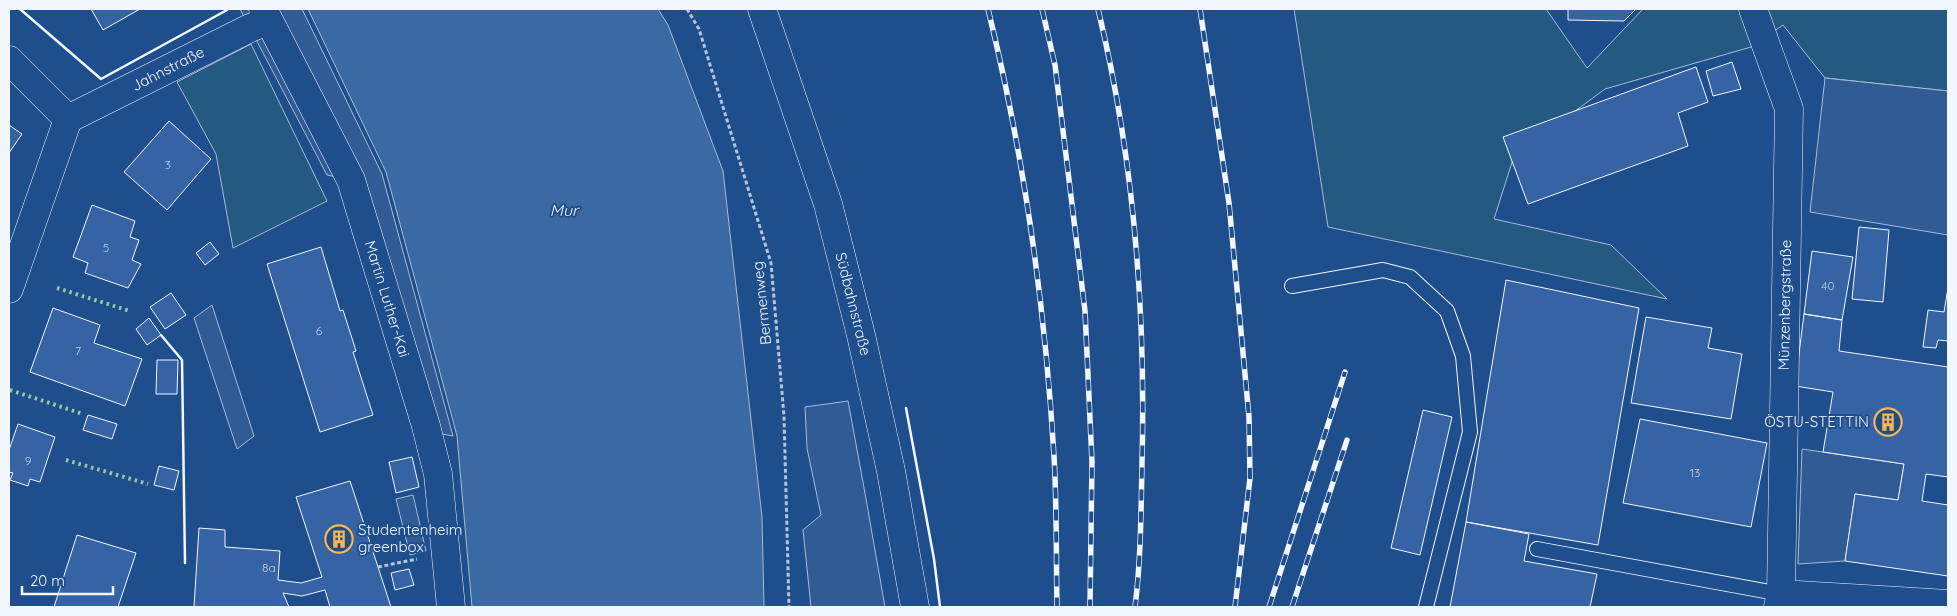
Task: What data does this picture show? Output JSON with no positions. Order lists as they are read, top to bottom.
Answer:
{
  "streets": {
    "street": [
      "Jahnstraße",
      "Martin Luther-Kai",
      "Südbahnstraße",
      "Münzenbergstraße"
    ],
    "path": ["Bermenweg"]
  },
  "crossings": [
    ["Jahnstraße", "Martin Luther-Kai"]
  ],
  "water": ["Mur"],
  "places": {
    "building": ["ÖSTU-STETTIN", "Studentenheim greenbox"]
  },
  "house_numbers": [
    "3",
    "5",
    "40",
    "6",
    "7",
    "9",
    "13",
    "8a"
  ],
  "scale_bar": "20 m"
}
